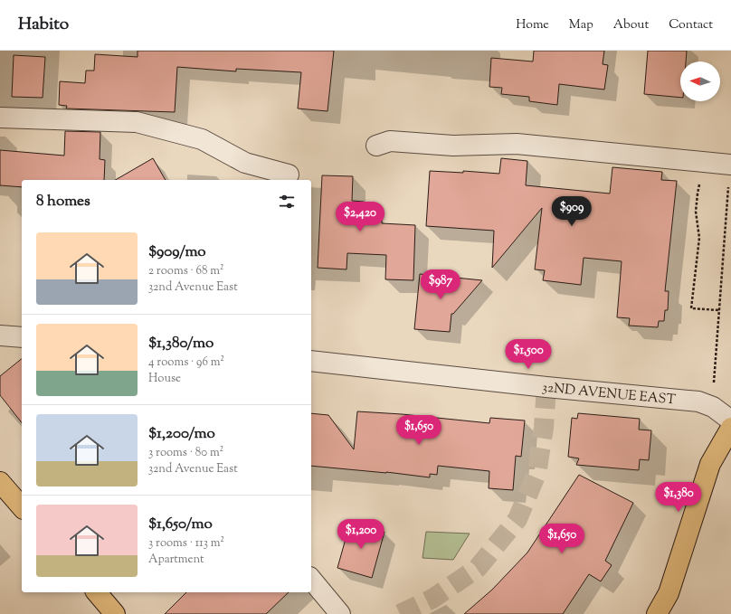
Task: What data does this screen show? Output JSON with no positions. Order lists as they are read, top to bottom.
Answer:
{
  "streets": {
    "street": ["32ND AVENUE EAST"]
  },
  "north": "left",
  "page": {
    "header": "Habito",
    "nav": [
      "Home",
      "Map",
      "About",
      "Contact"
    ],
    "heading": "8 homes",
    "price": [
      "$909",
      "$2,420",
      "$987",
      "$1,500",
      "$1,650",
      "$1,380",
      "$1,200",
      "$1,650"
    ],
    "list": [
      {
        "name": "$909/mo",
        "note": "2 rooms · 68 m² · 32nd Avenue East"
      },
      {
        "name": "$1,380/mo",
        "note": "4 rooms · 96 m² · House"
      },
      {
        "name": "$1,200/mo",
        "note": "3 rooms · 80 m² · 32nd Avenue East"
      },
      {
        "name": "$1,650/mo",
        "note": "3 rooms · 113 m² · Apartment"
      }
    ]
  }
}
